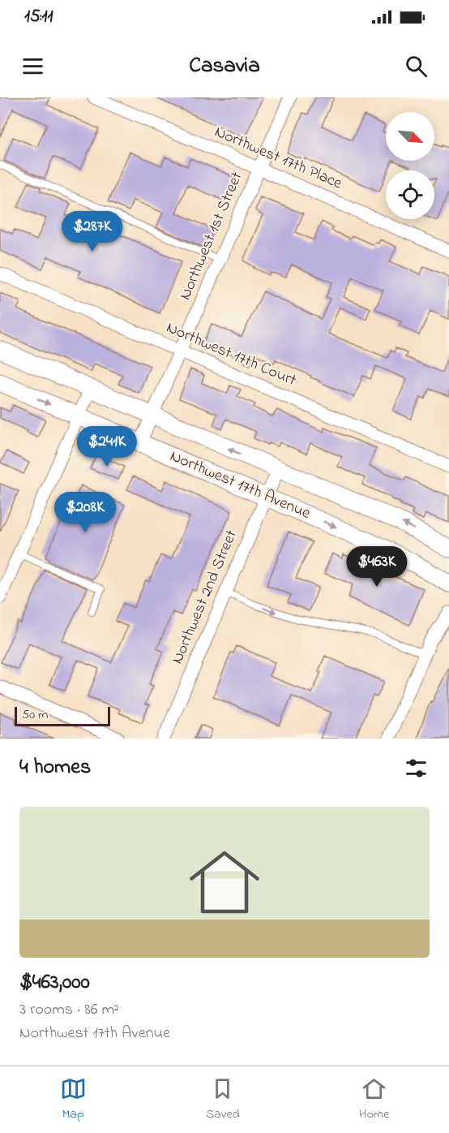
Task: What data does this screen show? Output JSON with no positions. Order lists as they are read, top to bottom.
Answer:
{
  "streets": {
    "main road": ["Northwest 17th Avenue"],
    "street": [
      "Northwest 17th Place",
      "Northwest 1st Street",
      "Northwest 17th Court",
      "Northwest 2nd Street"
    ]
  },
  "crossings": [
    ["Northwest 17th Place", "Northwest 1st Street"],
    ["Northwest 1st Street", "Northwest 17th Court"],
    ["Northwest 1st Street", "Northwest 17th Avenue"],
    ["Northwest 17th Avenue", "Northwest 2nd Street"]
  ],
  "scale_bar": "50 m",
  "north": "bottom right",
  "page": {
    "status": "15:11",
    "header": "Casavia",
    "price": [
      "$287K",
      "$241K",
      "$208K",
      "$463K"
    ],
    "scale": "50 m",
    "heading": "4 homes",
    "list": [
      {
        "name": "$463,000",
        "note": "3 rooms · 86 m² · Northwest 17th Avenue"
      }
    ],
    "tabs": ["Map", "Saved", "Home"]
  }
}
